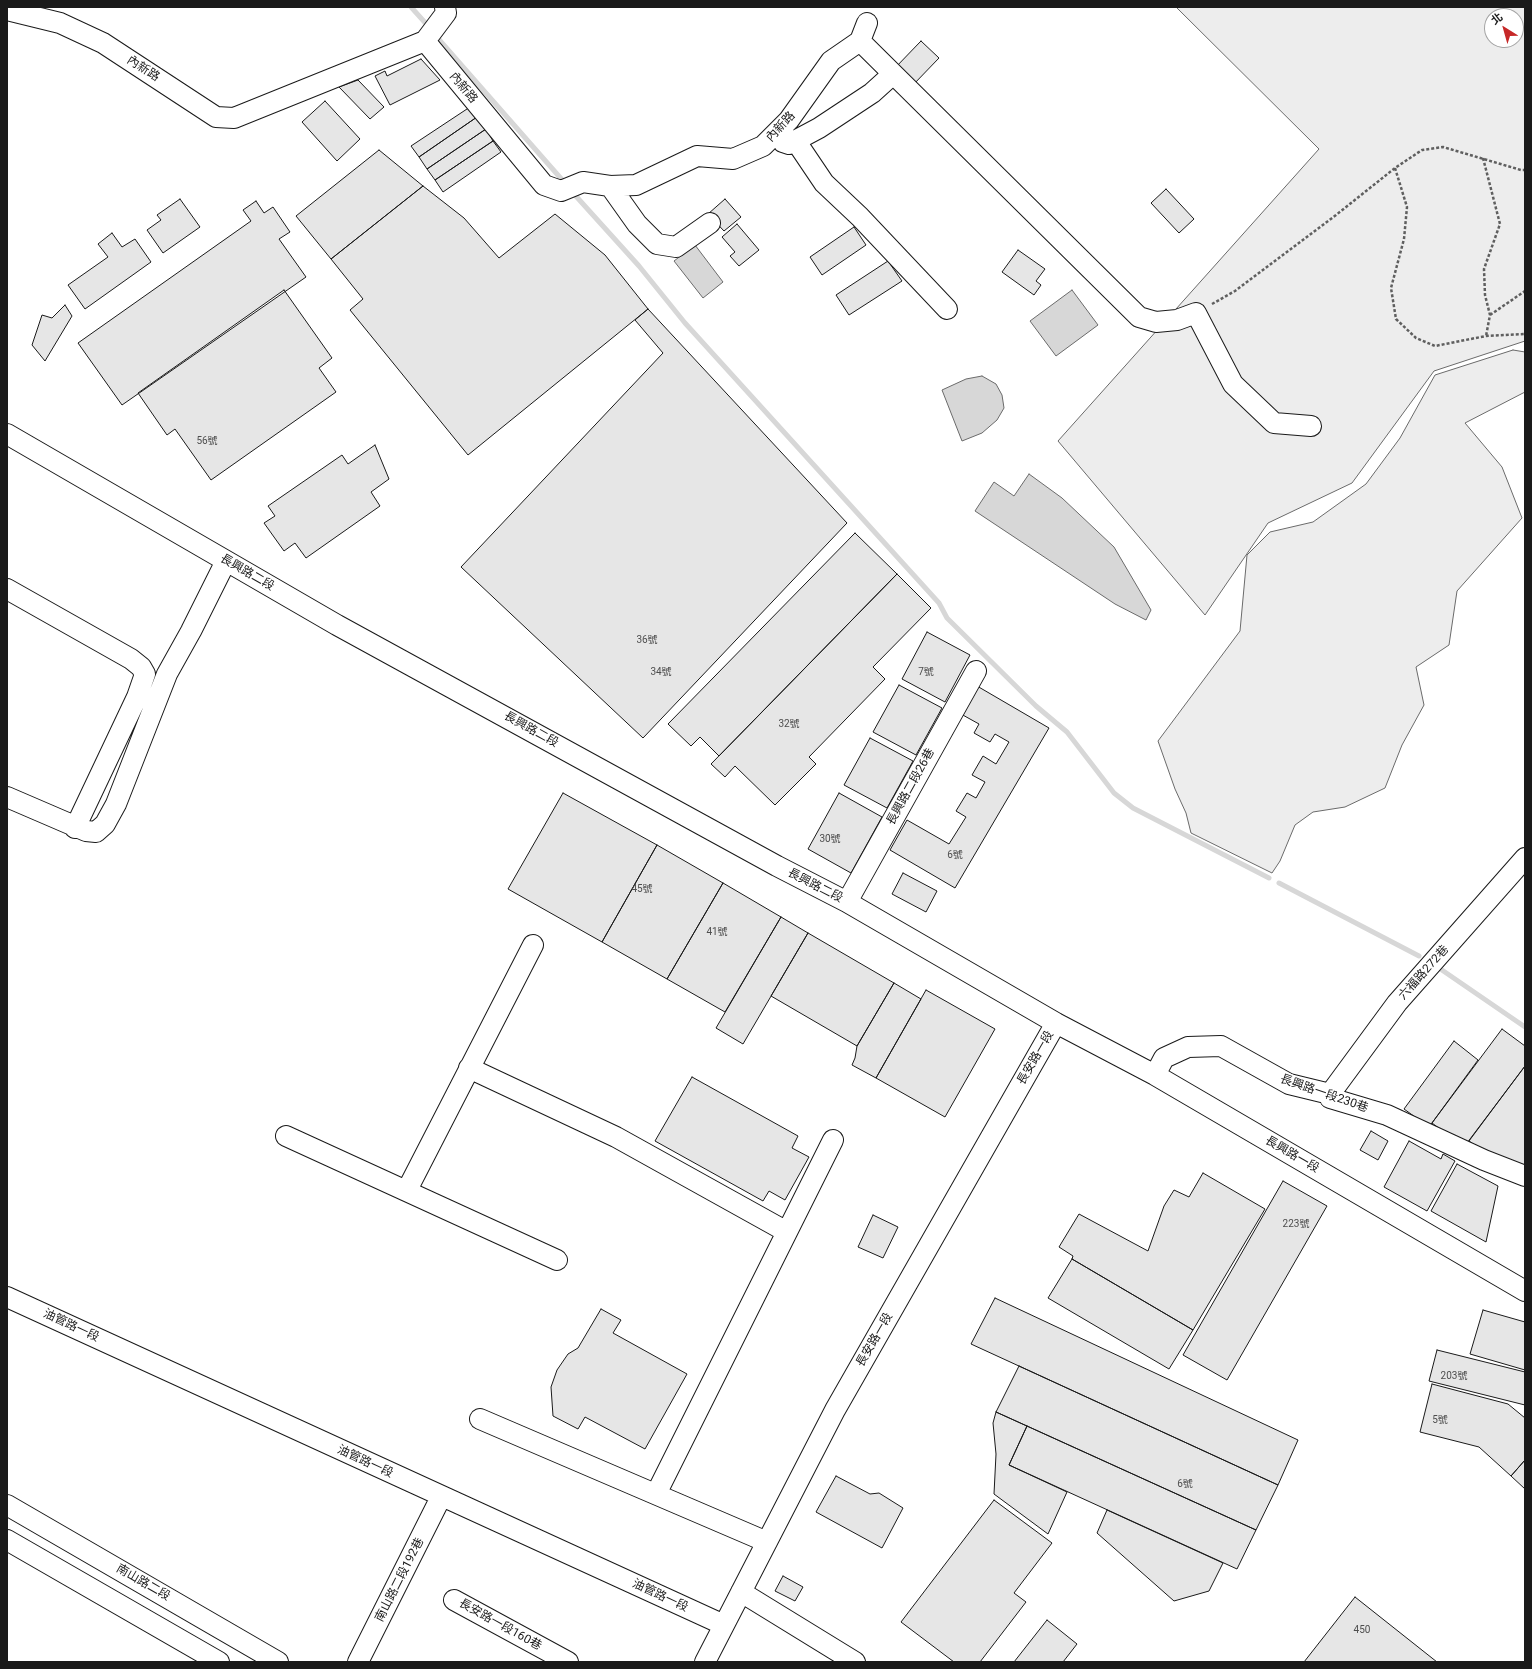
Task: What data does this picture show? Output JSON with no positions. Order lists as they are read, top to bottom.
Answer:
{
  "streets": {
    "street": [
      "內新路",
      "長興路二段",
      "長興路二段26巷",
      "六福路272巷",
      "長安路一段",
      "長興路一段230巷",
      "長興路一段",
      "油管路一段",
      "南山路二段192巷",
      "南山路二段",
      "長安路一段160巷"
    ]
  },
  "crossings": [
    ["長興路二段", "長興路二段26巷"],
    ["長興路二段", "長安路一段"],
    ["長興路二段", "長興路一段"],
    ["六福路272巷", "長興路一段230巷"],
    ["長安路一段", "長興路一段"],
    ["長安路一段", "油管路一段"],
    ["長興路一段230巷", "長興路一段"],
    ["油管路一段", "南山路二段192巷"]
  ],
  "house_numbers": [
    "56號",
    "36號",
    "34號",
    "7號",
    "32號",
    "30號",
    "6號",
    "45號",
    "41號",
    "223號",
    "203號",
    "5號",
    "6號",
    "450"
  ],
  "north": "top left"
}
